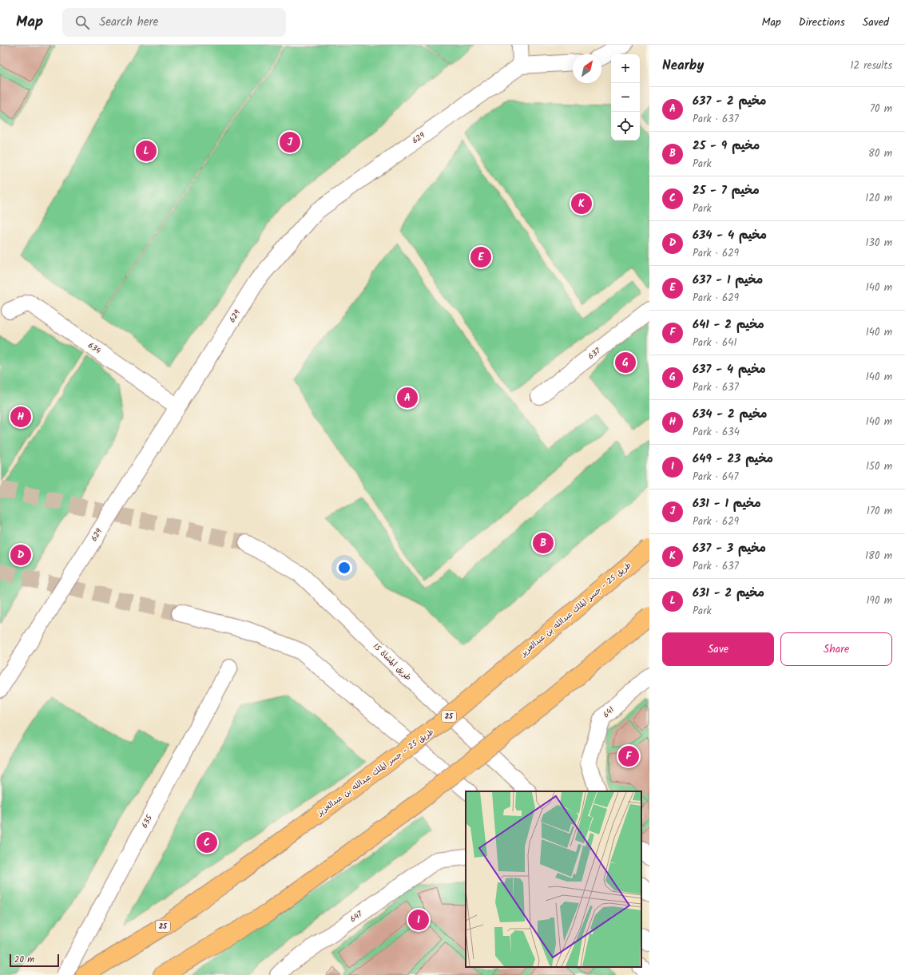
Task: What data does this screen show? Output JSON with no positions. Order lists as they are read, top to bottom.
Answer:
{
  "streets": {
    "main road": ["طريق 25 - جسر الملك عبدالله بن عبدالعزيز", "25"],
    "street": [
      "629",
      "634",
      "637",
      "طريق المشاة 15",
      "641",
      "635",
      "647"
    ]
  },
  "crossings": [
    ["629", "634"]
  ],
  "scale_bar": "20 m",
  "north": "top right",
  "page": {
    "header": "Map",
    "search": "Search here",
    "nav": ["Map", "Directions", "Saved"],
    "heading": ["Nearby", "12 results"],
    "map_buttons": ["+", "−"],
    "list": [
      {
        "mark": "A",
        "name": "مخيم 2 - 637",
        "note": "Park · 637",
        "value": "70 m"
      },
      {
        "mark": "B",
        "name": "مخيم 9 - 25",
        "note": "Park",
        "value": "80 m"
      },
      {
        "mark": "C",
        "name": "مخيم 7 - 25",
        "note": "Park",
        "value": "120 m"
      },
      {
        "mark": "D",
        "name": "مخيم 4 - 634",
        "note": "Park · 629",
        "value": "130 m"
      },
      {
        "mark": "E",
        "name": "مخيم 1 - 637",
        "note": "Park · 629",
        "value": "140 m"
      },
      {
        "mark": "F",
        "name": "مخيم 2 - 641",
        "note": "Park · 641",
        "value": "140 m"
      },
      {
        "mark": "G",
        "name": "مخيم 4 - 637",
        "note": "Park · 637",
        "value": "140 m"
      },
      {
        "mark": "H",
        "name": "مخيم 2 - 634",
        "note": "Park · 634",
        "value": "140 m"
      },
      {
        "mark": "I",
        "name": "مخيم 23 - 649",
        "note": "Park · 647",
        "value": "150 m"
      },
      {
        "mark": "J",
        "name": "مخيم 1 - 631",
        "note": "Park · 629",
        "value": "170 m"
      },
      {
        "mark": "K",
        "name": "مخيم 3 - 637",
        "note": "Park · 637",
        "value": "180 m"
      },
      {
        "mark": "L",
        "name": "مخيم 2 - 631",
        "note": "Park",
        "value": "190 m"
      }
    ],
    "pins": [
      "J",
      "L",
      "K",
      "E",
      "G",
      "A",
      "H",
      "B",
      "D",
      "F",
      "C",
      "I"
    ],
    "buttons": ["Save", "Share"],
    "scale": "20 m"
  }
}
